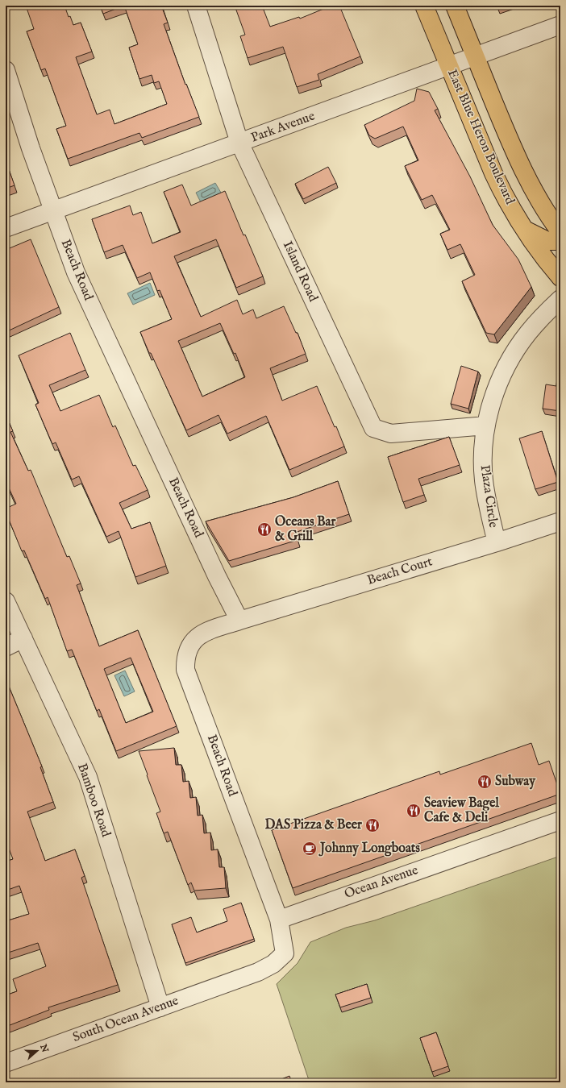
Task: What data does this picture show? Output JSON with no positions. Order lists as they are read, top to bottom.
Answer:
{
  "streets": {
    "main road": ["East Blue Heron Boulevard"],
    "street": [
      "Park Avenue",
      "Beach Road",
      "Island Road",
      "Plaza Circle",
      "Beach Court",
      "Bamboo Road",
      "Ocean Avenue",
      "South Ocean Avenue"
    ]
  },
  "crossings": [
    ["Park Avenue", "East Blue Heron Boulevard"],
    ["Park Avenue", "Beach Road"],
    ["Park Avenue", "Island Road"],
    ["Beach Road", "Beach Court"],
    ["Beach Road", "Ocean Avenue"],
    ["Beach Road", "South Ocean Avenue"],
    ["Island Road", "Plaza Circle"],
    ["Plaza Circle", "Beach Court"],
    ["Bamboo Road", "South Ocean Avenue"],
    ["Ocean Avenue", "South Ocean Avenue"]
  ],
  "places": {
    "restaurant": [
      "Oceans Bar & Grill",
      "Subway",
      "Seaview Bagel Cafe & Deli",
      "DAS Pizza & Beer"
    ],
    "cafe": ["Johnny Longboats"]
  },
  "north": "right"
}
